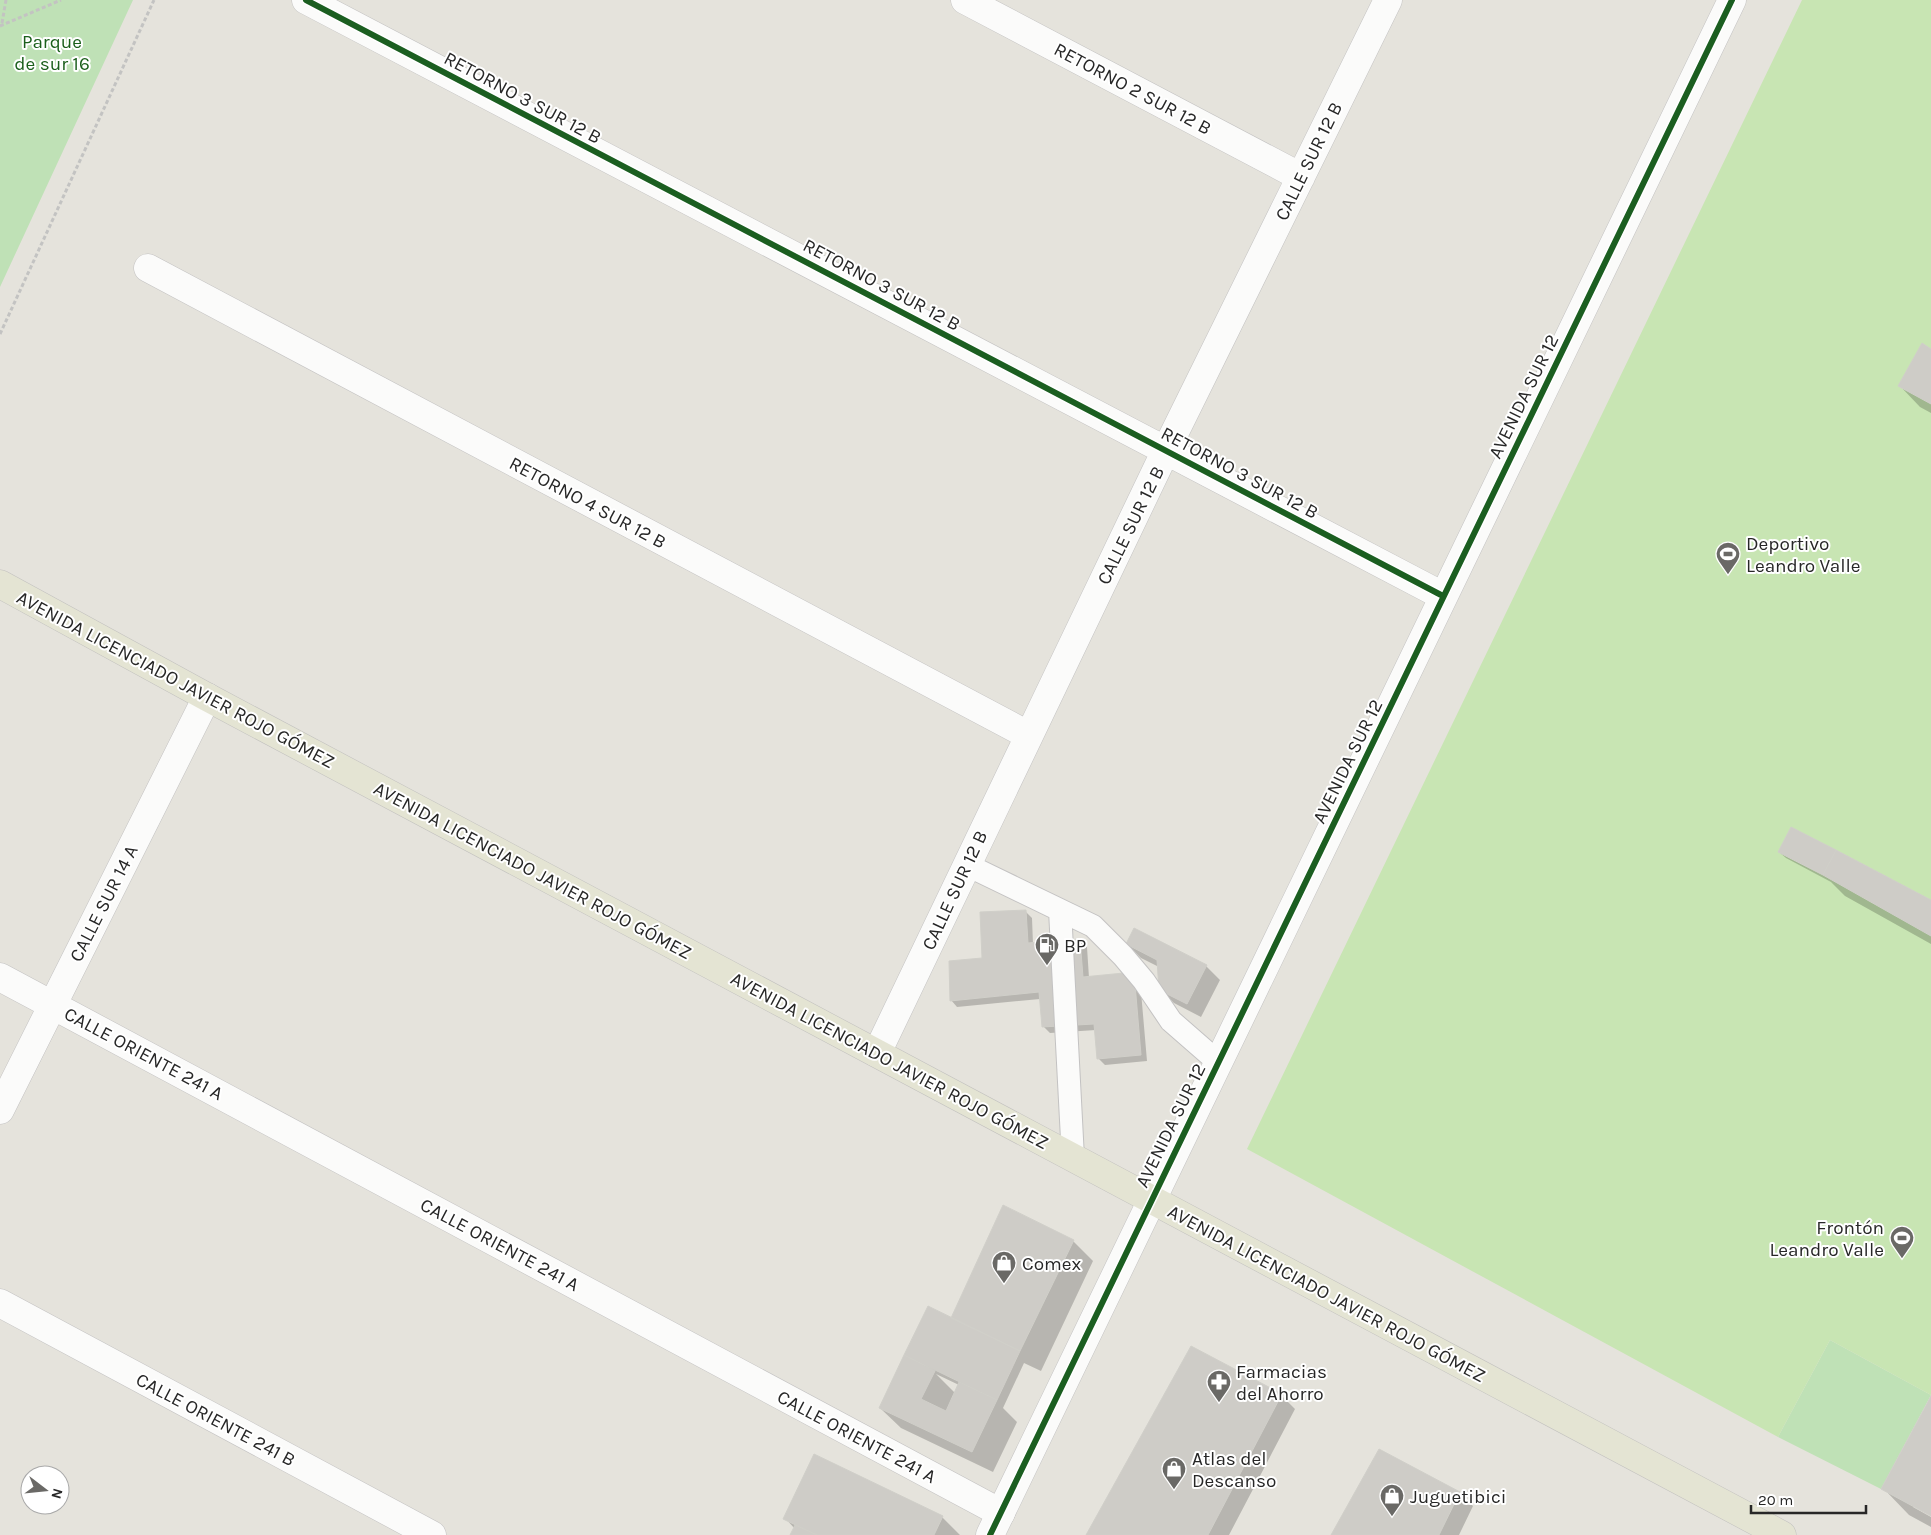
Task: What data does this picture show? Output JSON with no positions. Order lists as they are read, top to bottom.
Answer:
{
  "streets": {
    "main road": ["AVENIDA LICENCIADO JAVIER ROJO GÓMEZ"],
    "street": [
      "RETORNO 2 SUR 12 B",
      "RETORNO 3 SUR 12 B",
      "CALLE SUR 12 B",
      "AVENIDA SUR 12",
      "RETORNO 4 SUR 12 B",
      "CALLE SUR 14 A",
      "CALLE ORIENTE 241 A",
      "CALLE ORIENTE 241 B"
    ]
  },
  "crossings": [
    ["RETORNO 2 SUR 12 B", "CALLE SUR 12 B"],
    ["RETORNO 3 SUR 12 B", "CALLE SUR 12 B"],
    ["RETORNO 3 SUR 12 B", "AVENIDA SUR 12"],
    ["CALLE SUR 12 B", "RETORNO 4 SUR 12 B"],
    ["CALLE SUR 12 B", "AVENIDA LICENCIADO JAVIER ROJO GÓMEZ"],
    ["AVENIDA SUR 12", "AVENIDA LICENCIADO JAVIER ROJO GÓMEZ"],
    ["AVENIDA SUR 12", "CALLE ORIENTE 241 A"],
    ["AVENIDA LICENCIADO JAVIER ROJO GÓMEZ", "CALLE SUR 14 A"],
    ["CALLE SUR 14 A", "CALLE ORIENTE 241 A"]
  ],
  "parks": ["Parque de sur 16"],
  "places": {
    "sports": ["Deportivo Leandro Valle", "Frontón Leandro Valle"],
    "fuel station": ["BP"],
    "shop": ["Comex", "Atlas del Descanso", "Juguetibici"],
    "pharmacy": ["Farmacias del Ahorro"]
  },
  "scale_bar": "20 m",
  "north": "right"
}
